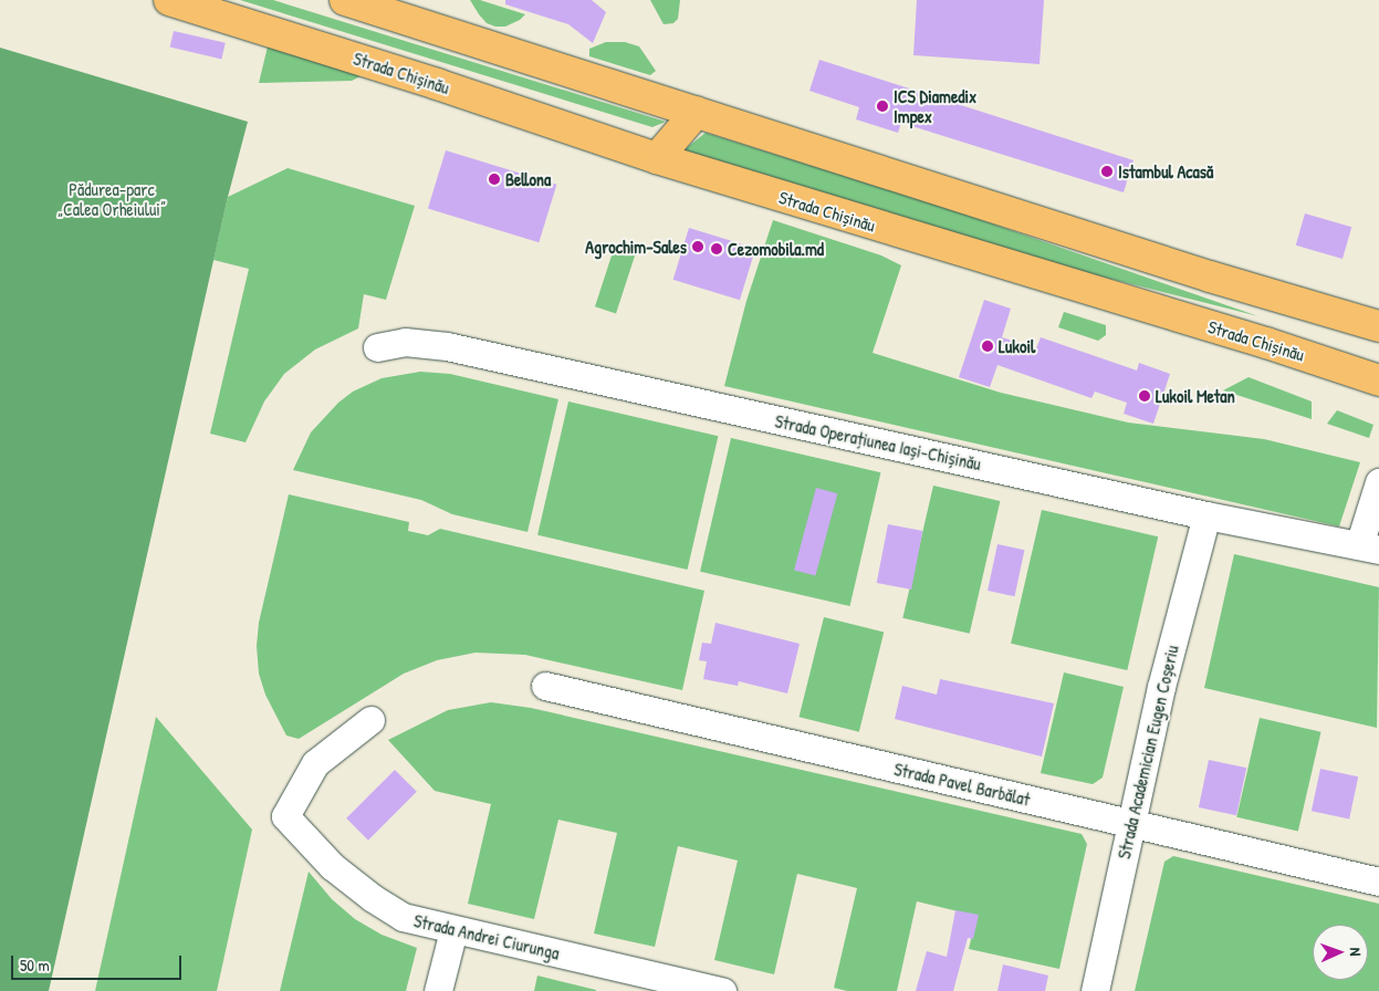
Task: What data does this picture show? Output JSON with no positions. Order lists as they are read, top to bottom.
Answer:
{
  "streets": {
    "highway": ["Strada Chișinău"],
    "street": [
      "Strada Operațiunea Iași-Chișinău",
      "Strada Academician Eugen Coșeriu",
      "Strada Pavel Barbălat",
      "Strada Andrei Ciurunga"
    ]
  },
  "crossings": [
    ["Strada Operațiunea Iași-Chișinău", "Strada Academician Eugen Coșeriu"],
    ["Strada Academician Eugen Coșeriu", "Strada Pavel Barbălat"]
  ],
  "parks": ["Pădurea-parc „Calea Orheiului”"],
  "places": [
    "ICS Diamedix Impex",
    "Istambul Acasă",
    "Bellona",
    "Agrochim-Sales",
    "Cezomobila.md",
    "Lukoil",
    "Lukoil Metan"
  ],
  "scale_bar": "50 m",
  "north": "right"
}
